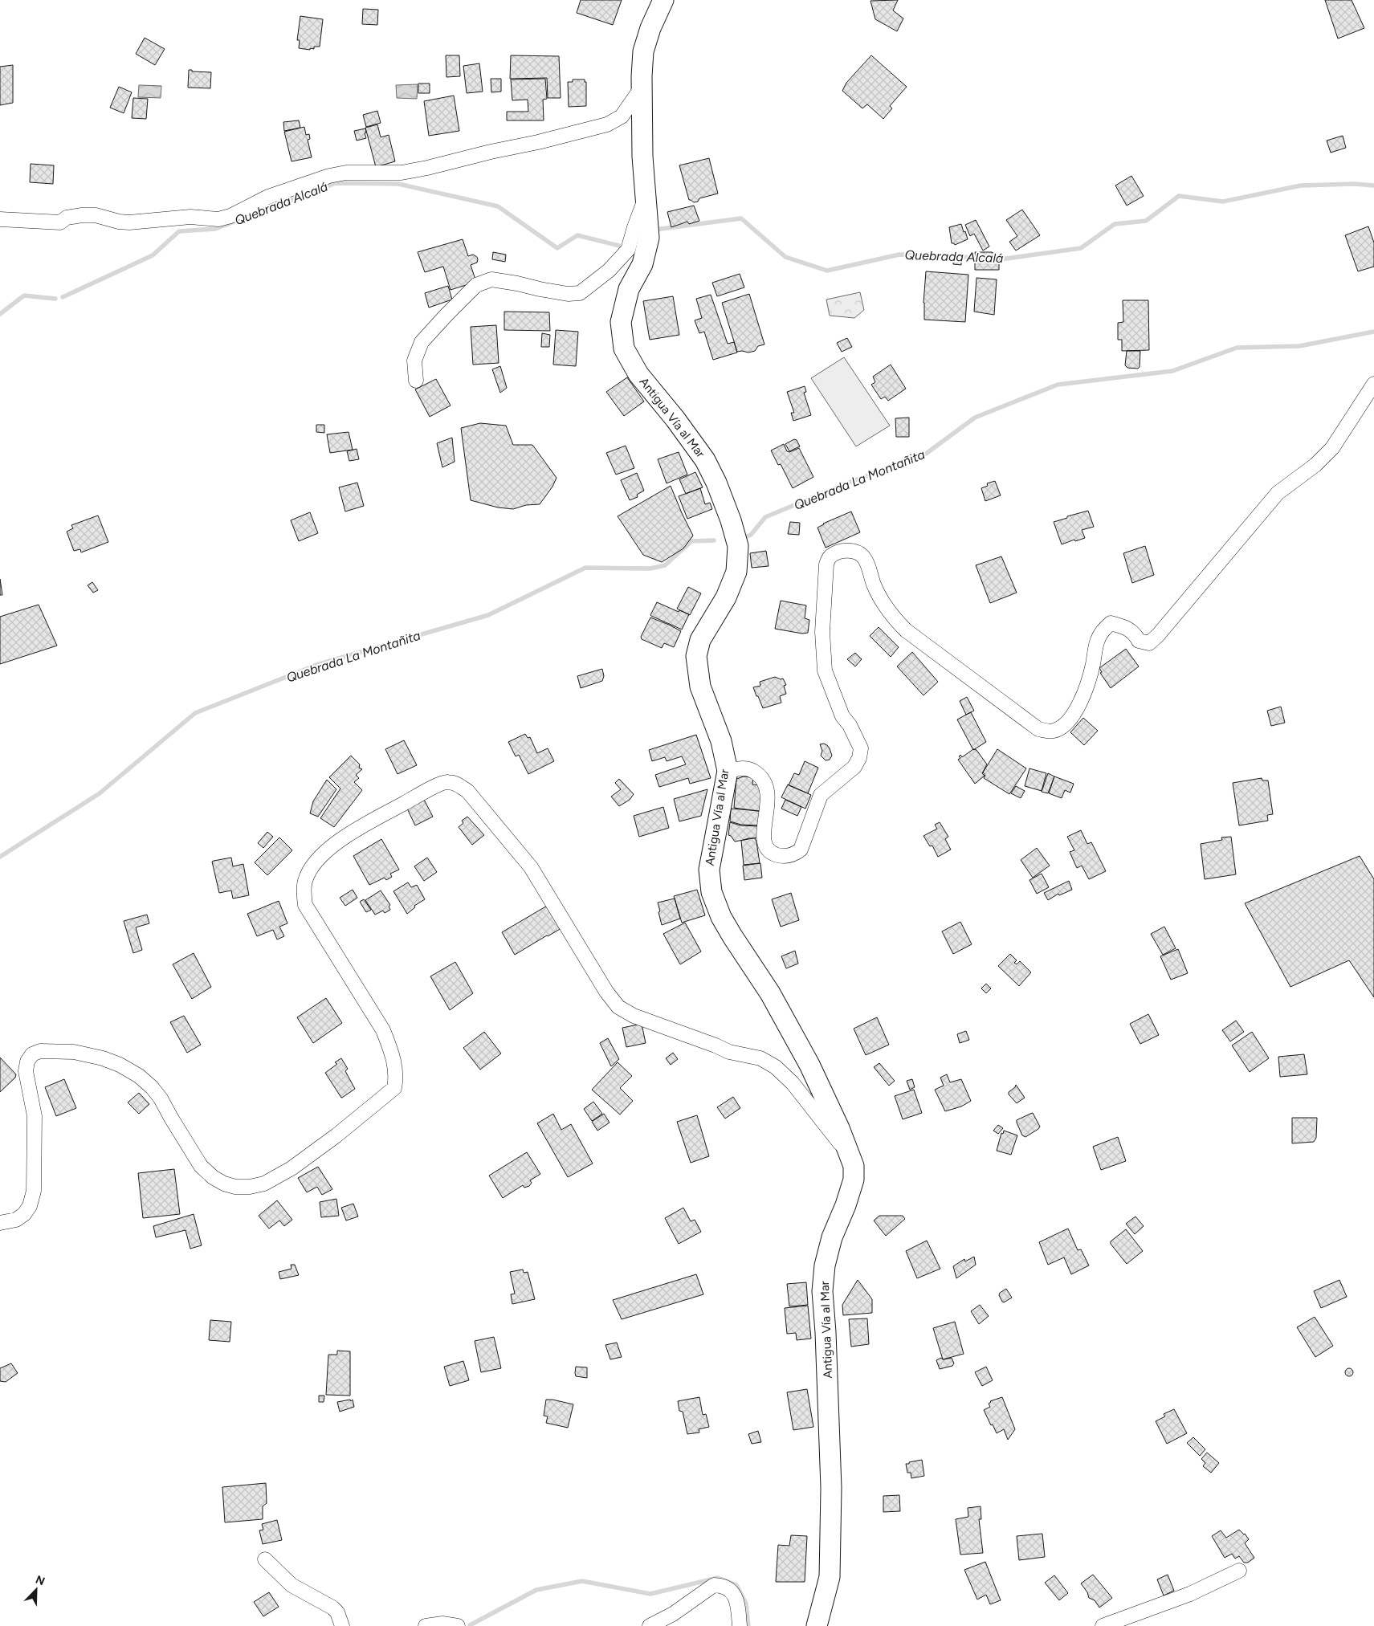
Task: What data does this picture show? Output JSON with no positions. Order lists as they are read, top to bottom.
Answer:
{
  "streets": {
    "main road": ["Antigua Vía al Mar"]
  },
  "water": ["Quebrada Alcalá", "Quebrada La Montañita"],
  "north": "top right"
}
